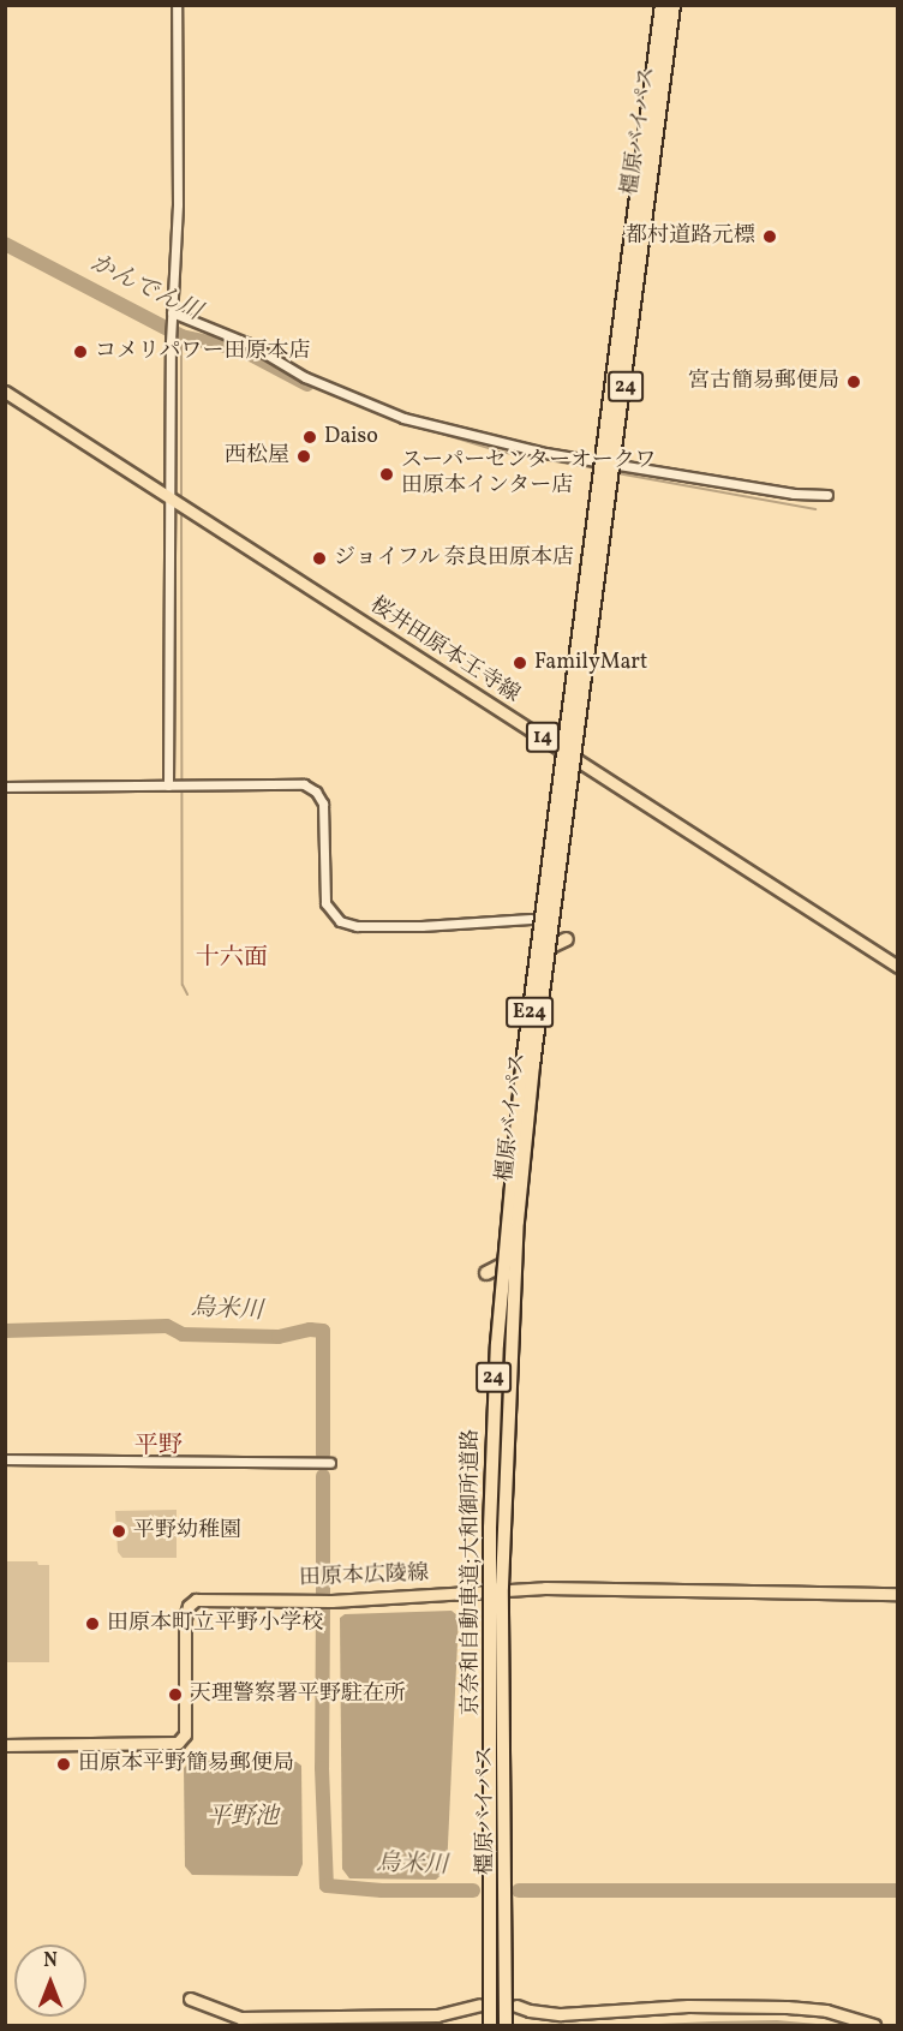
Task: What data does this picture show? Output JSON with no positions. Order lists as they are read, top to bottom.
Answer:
{
  "streets": {
    "highway": [
      "橿原バイパス",
      "24",
      "E24",
      "京奈和自動車道;大和御所道路"
    ],
    "main road": ["桜井田原本王寺線", "14", "田原本広陵線"]
  },
  "crossings": [
    ["橿原バイパス", "桜井田原本王寺線"],
    ["橿原バイパス", "京奈和自動車道;大和御所道路"],
    ["橿原バイパス", "田原本広陵線"]
  ],
  "districts": ["十六面", "平野"],
  "water": ["かんでん川", "烏米川", "平野池"],
  "places": [
    "都村道路元標",
    "コメリパワー田原本店",
    "宮古簡易郵便局",
    "Daiso",
    "西松屋",
    "スーパーセンターオークワ 田原本インター店",
    "ジョイフル 奈良田原本店",
    "FamilyMart",
    "平野幼稚園",
    "田原本町立平野小学校",
    "天理警察署平野駐在所",
    "田原本平野簡易郵便局"
  ],
  "north": "top"
}
